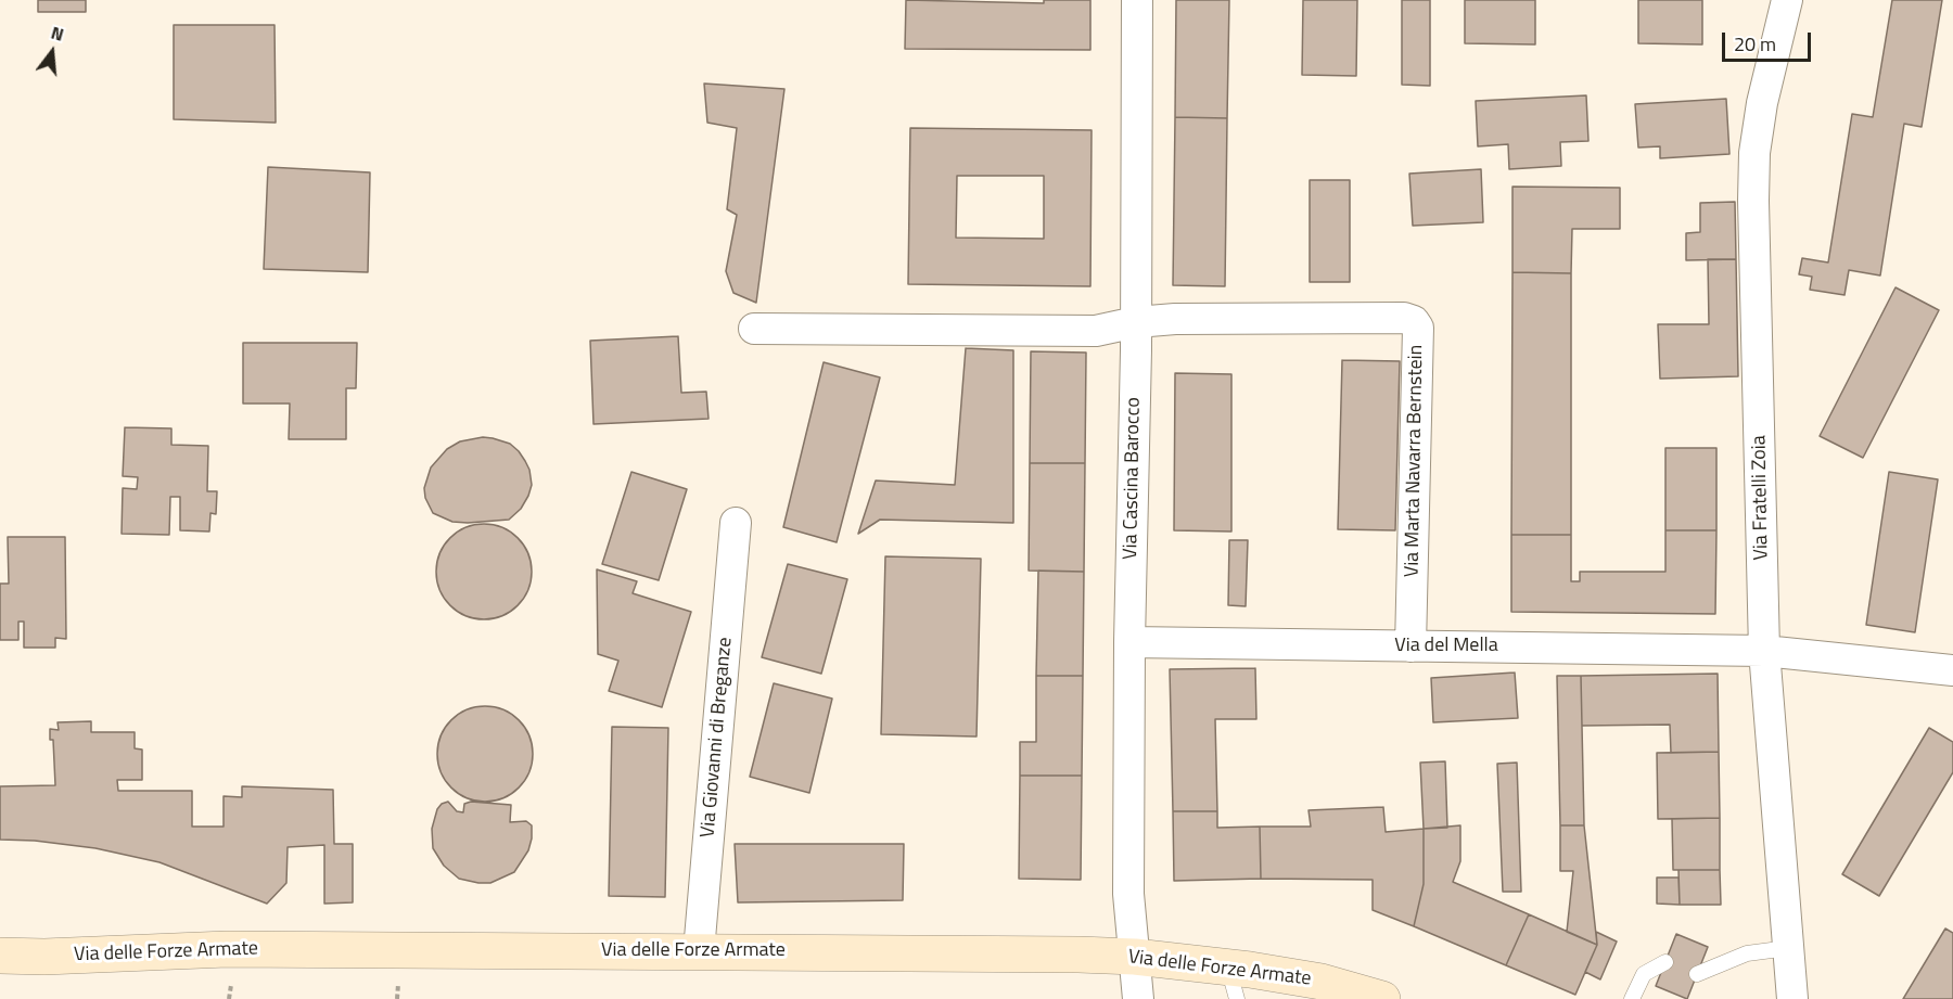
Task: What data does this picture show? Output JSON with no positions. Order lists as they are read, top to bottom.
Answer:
{
  "streets": {
    "street": [
      "Via Marta Navarra Bernstein",
      "Via Cascina Barocco",
      "Via Fratelli Zoia",
      "Via del Mella",
      "Via Giovanni di Breganze",
      "Via delle Forze Armate"
    ]
  },
  "crossings": [
    ["Via Marta Navarra Bernstein", "Via Cascina Barocco"],
    ["Via Marta Navarra Bernstein", "Via del Mella"],
    ["Via Cascina Barocco", "Via del Mella"],
    ["Via Cascina Barocco", "Via delle Forze Armate"],
    ["Via Fratelli Zoia", "Via del Mella"],
    ["Via Giovanni di Breganze", "Via delle Forze Armate"]
  ],
  "scale_bar": "20 m",
  "north": "top"
}
